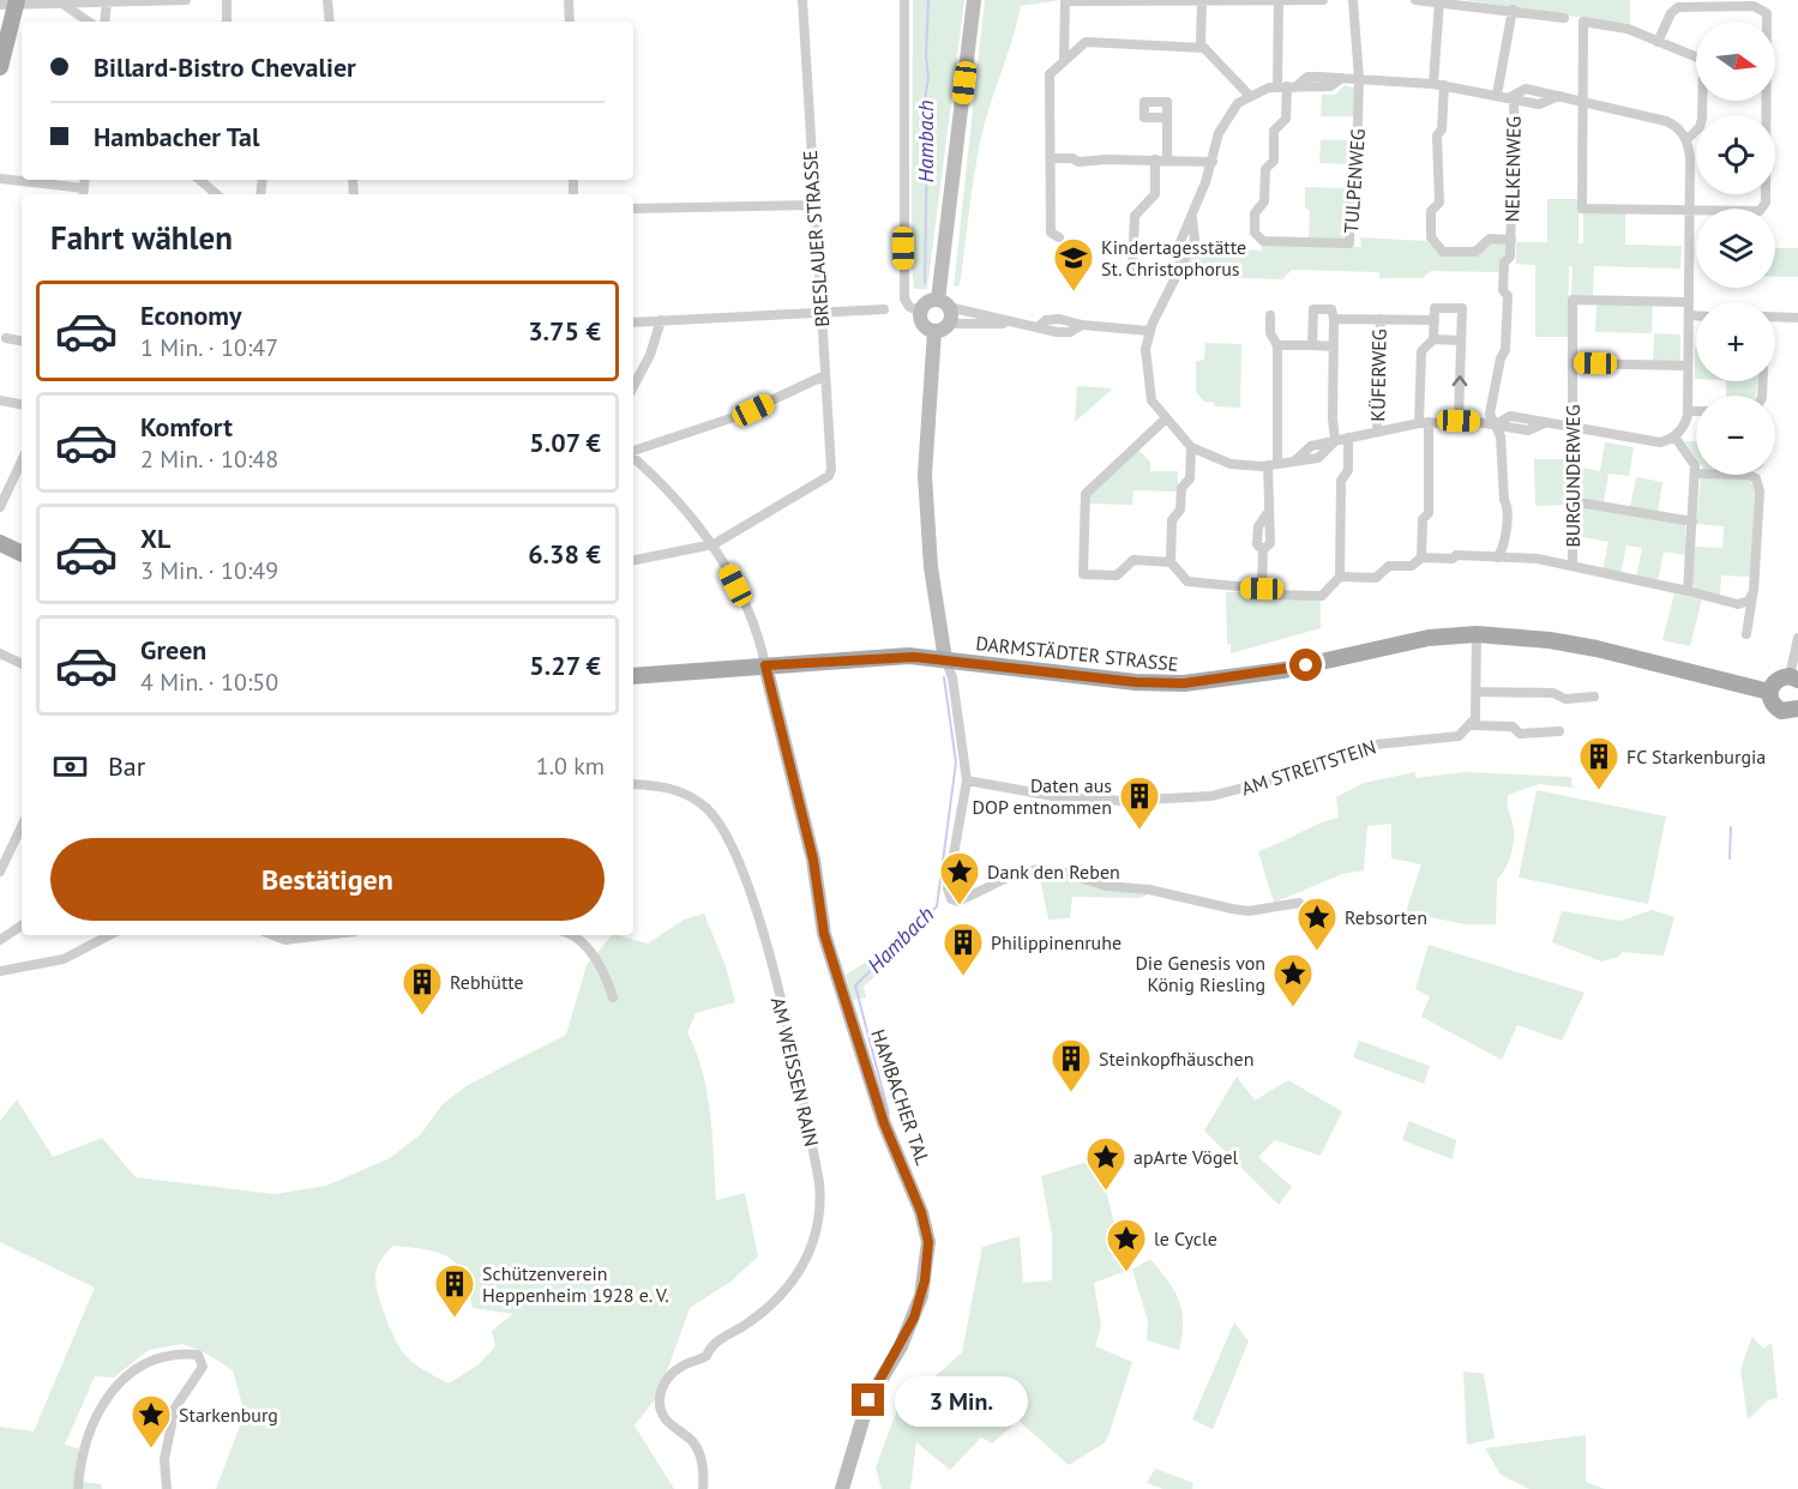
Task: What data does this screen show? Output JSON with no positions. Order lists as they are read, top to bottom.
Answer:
{
  "streets": {
    "main road": ["DARMSTÄDTER STRASSE"],
    "street": [
      "NELKENWEG",
      "TULPENWEG",
      "BRESLAUER STRASSE",
      "KÜFERWEG",
      "BURGUNDERWEG",
      "AM STREITSTEIN",
      "AM WEISSEN RAIN",
      "HAMBACHER TAL"
    ]
  },
  "crossings": [
    ["DARMSTÄDTER STRASSE", "HAMBACHER TAL"]
  ],
  "water": ["Hambach"],
  "places": {
    "school or university": ["Kindertagesstätte St. Christophorus"],
    "building": [
      "FC Starkenburgia",
      "Daten aus DOP entnommen",
      "Philippinenruhe",
      "Rebhütte",
      "Steinkopfhäuschen",
      "Schützenverein Heppenheim 1928 e. V."
    ],
    "place": [
      "Dank den Reben",
      "Rebsorten",
      "Die Genesis von König Riesling",
      "apArte Vögel",
      "le Cycle",
      "Starkenburg"
    ]
  },
  "north": "right",
  "page": {
    "map_buttons": ["+", "−"],
    "banner": ["Billard-Bistro Chevalier", "Hambacher Tal"],
    "heading": "Fahrt wählen",
    "list": [
      {
        "name": "Economy",
        "note": "1 Min. · 10:47",
        "value": "3.75 €"
      },
      {
        "name": "Komfort",
        "note": "2 Min. · 10:48",
        "value": "5.07 €"
      },
      {
        "name": "XL",
        "note": "3 Min. · 10:49",
        "value": "6.38 €"
      },
      {
        "name": "Green",
        "note": "4 Min. · 10:50",
        "value": "5.27 €"
      }
    ],
    "pay": ["Bar", "1.0 km"],
    "buttons": "Bestätigen",
    "bubble": "3 Min."
  }
}
